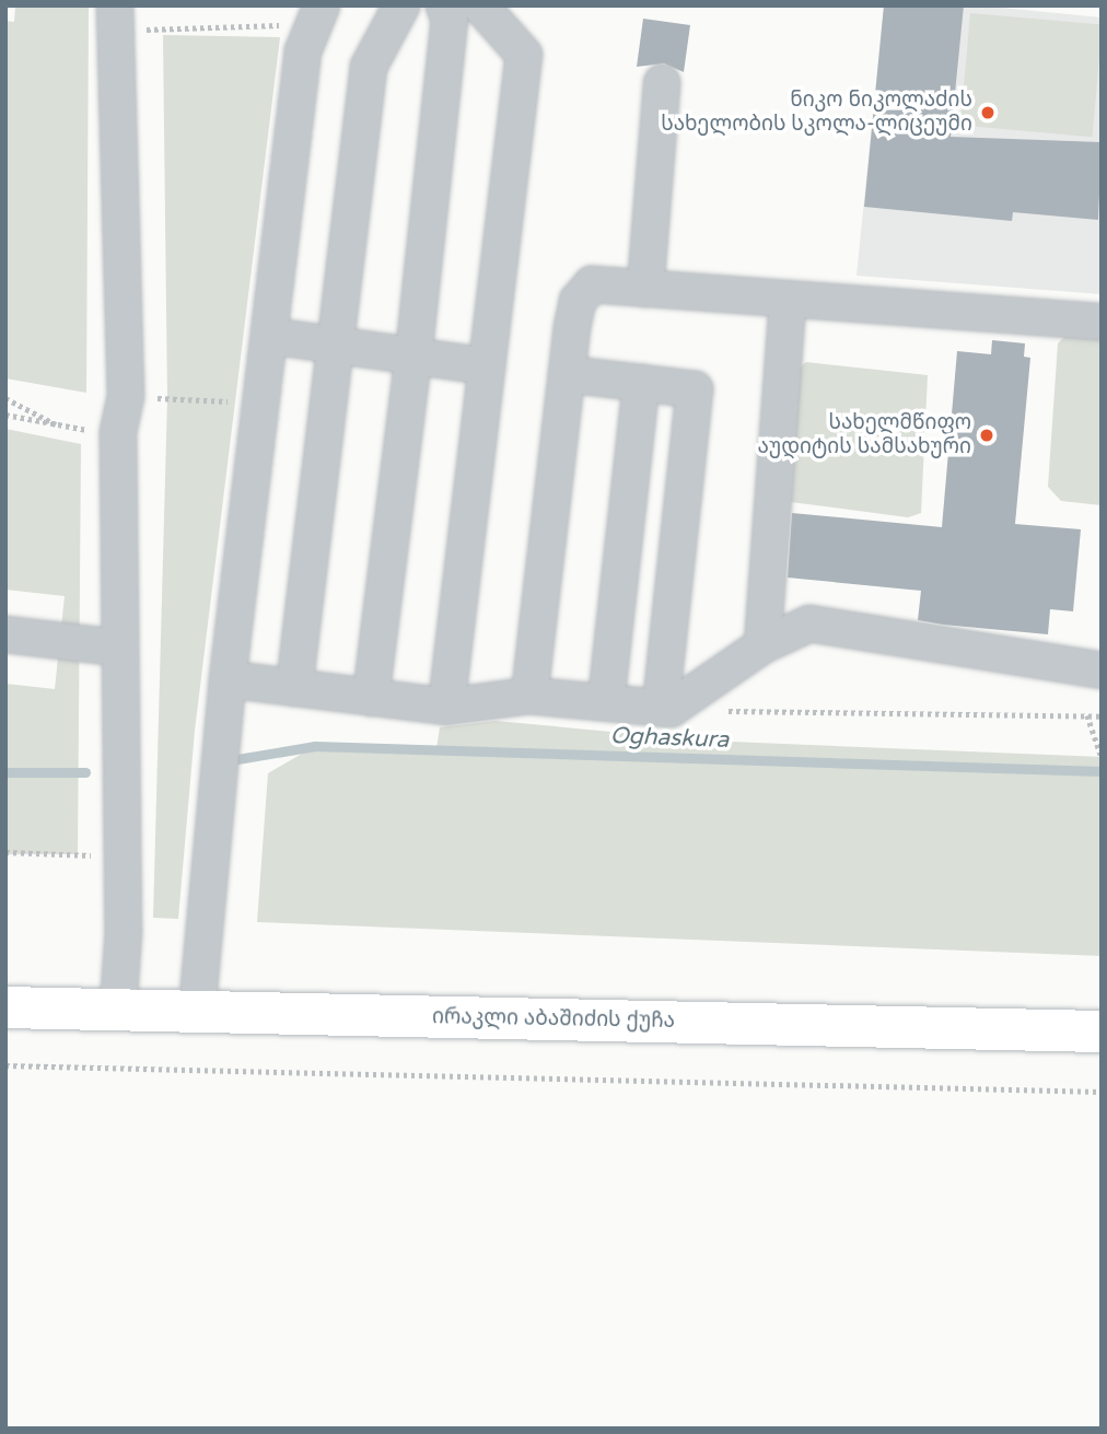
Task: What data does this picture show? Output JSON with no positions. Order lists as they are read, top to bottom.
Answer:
{
  "streets": {
    "main road": ["ირაკლი აბაშიძის ქუჩა"]
  },
  "water": ["Oghaskura"],
  "places": ["ნიკო ნიკოლაძის სახელობის სკოლა-ლიცეუმი", "სახელმწიფო აუდიტის სამსახური"]
}
